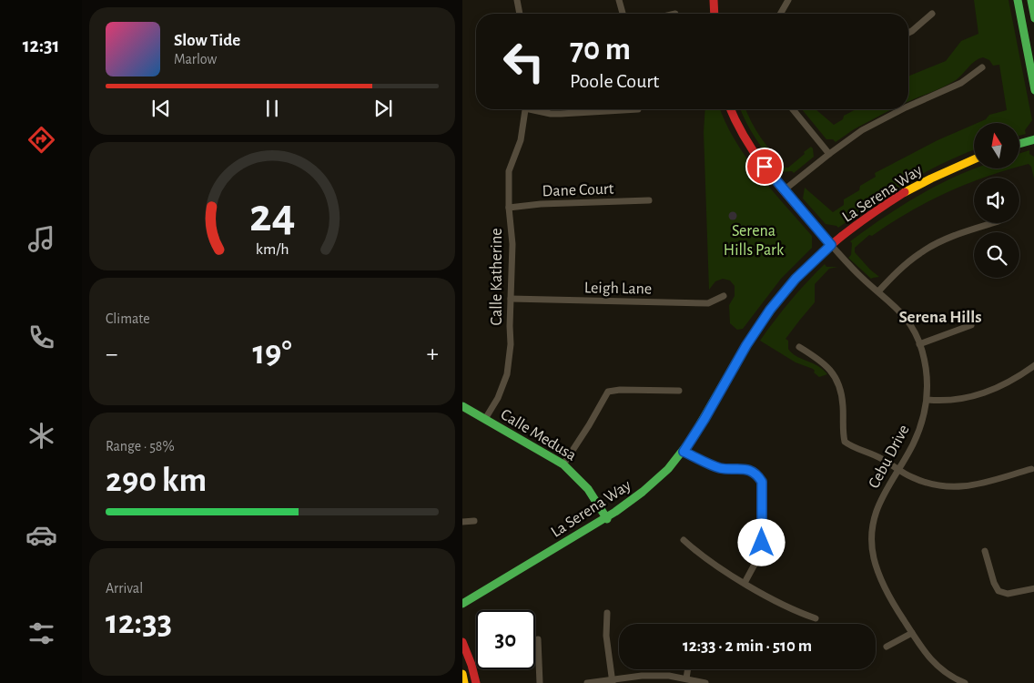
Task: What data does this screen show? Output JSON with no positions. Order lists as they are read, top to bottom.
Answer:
{
  "streets": {
    "main road": ["La Serena Way", "Calle Medusa"],
    "street": [
      "Dane Court",
      "Calle Katherine",
      "Leigh Lane",
      "Cebu Drive"
    ]
  },
  "crossings": [
    ["Dane Court", "Calle Katherine"],
    ["La Serena Way", "Calle Medusa"],
    ["La Serena Way", "Cebu Drive"],
    ["Calle Katherine", "Leigh Lane"],
    ["Calle Katherine", "Calle Medusa"]
  ],
  "districts": ["Serena Hills"],
  "parks": ["Serena Hills Park"],
  "north": "top",
  "page": {
    "tabs": "12:31",
    "turn": ["70 m", "Poole Court"],
    "song": ["Slow Tide", "Marlow"],
    "tile": [
      "Climate",
      ["Range · 58%", "290 km"],
      ["Arrival", "12:33"]
    ],
    "heat": ["−", "19°", "+"],
    "limit": "30",
    "trip": "12:33 · 2 min · 510 m",
    "gauge": ["24", "km/h"]
  }
}
